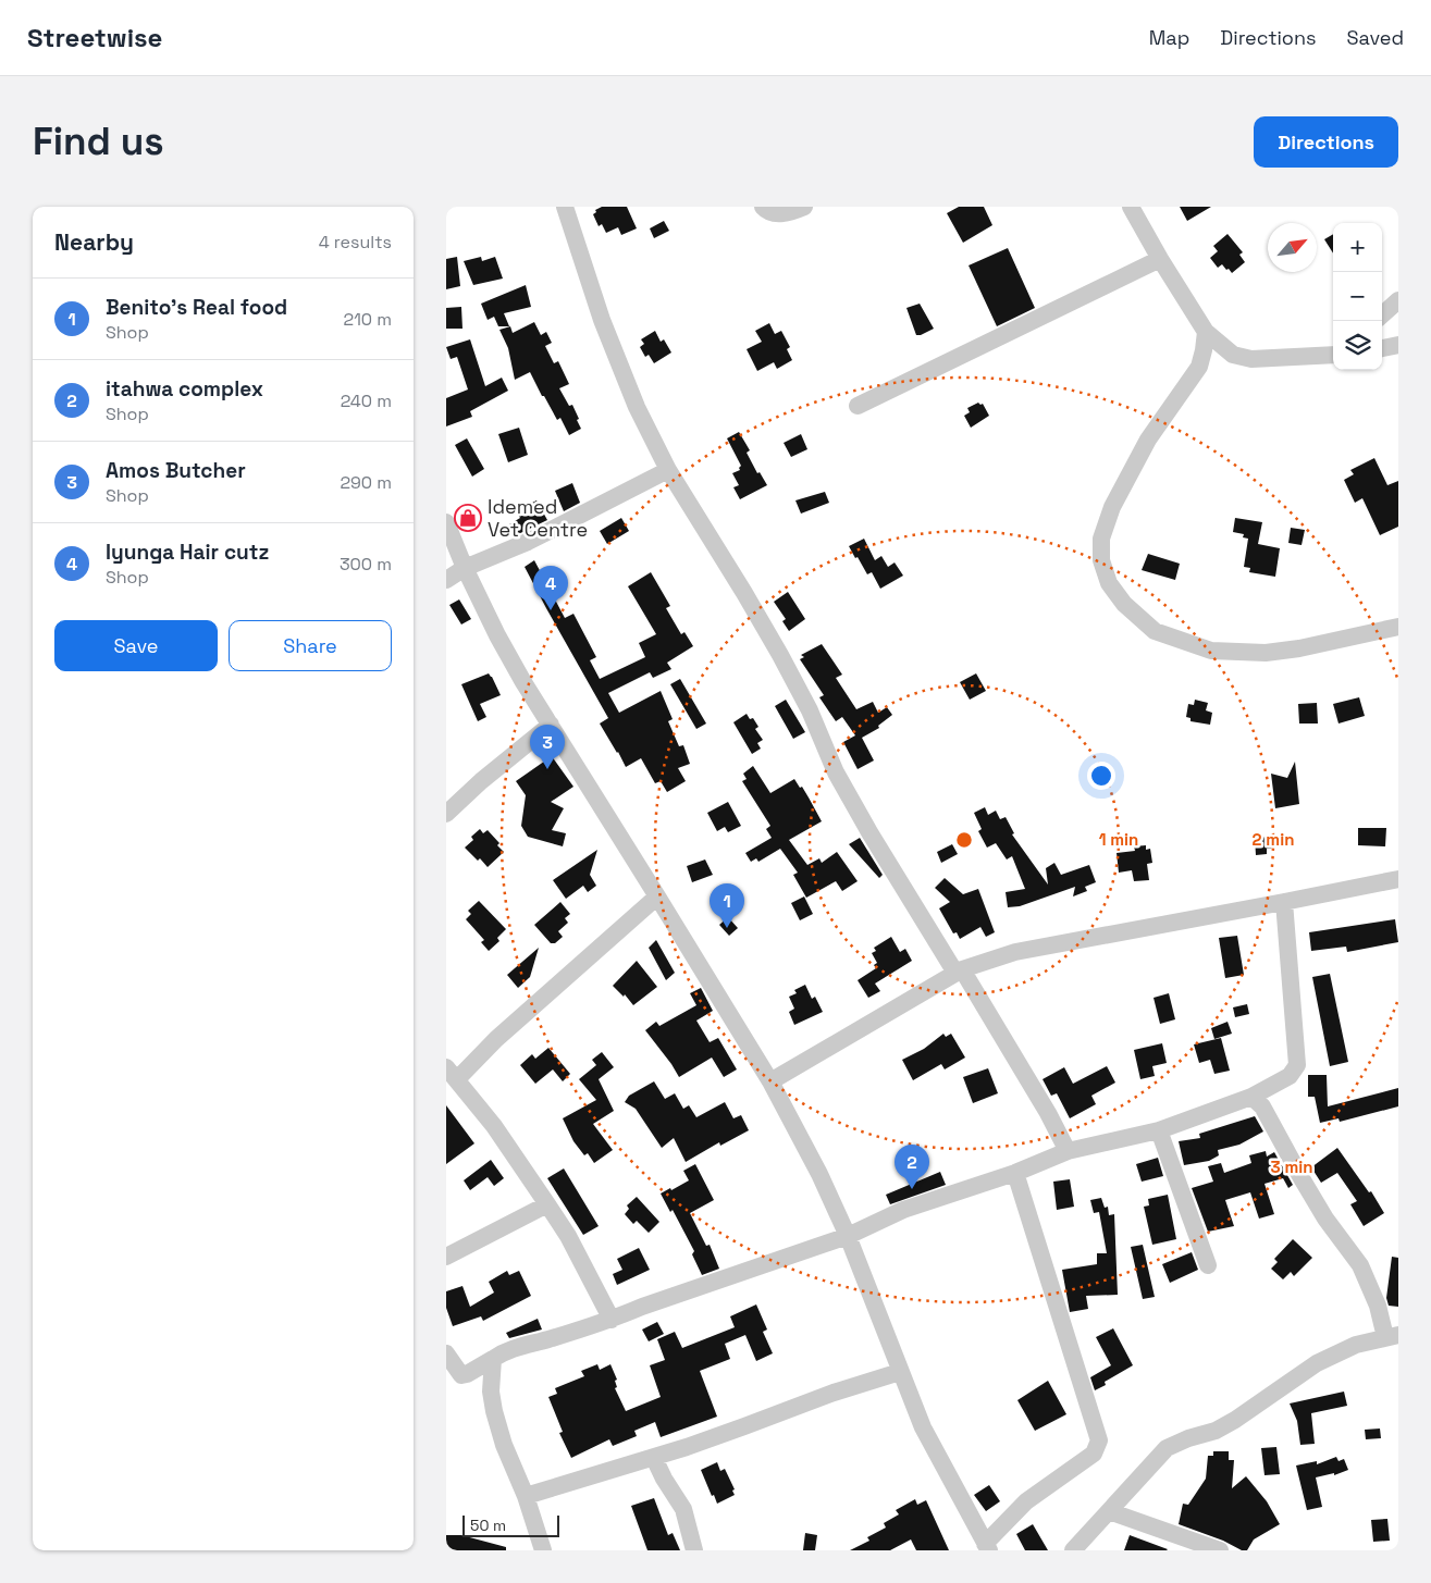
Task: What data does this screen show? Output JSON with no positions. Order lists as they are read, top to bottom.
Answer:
{
  "places": {
    "shop": ["Idemed Vet Centre"]
  },
  "scale_bar": "50 m",
  "north": "top right",
  "page": {
    "header": "Streetwise",
    "nav": ["Map", "Directions", "Saved"],
    "buttons": [
      "Directions",
      ["Save", "Share"]
    ],
    "title": "Find us",
    "heading": ["Nearby", "4 results"],
    "map_buttons": ["+", "−"],
    "list": [
      {
        "mark": "1",
        "name": "Benito's Real food",
        "note": "Shop",
        "value": "210 m"
      },
      {
        "mark": "2",
        "name": "itahwa complex",
        "note": "Shop",
        "value": "240 m"
      },
      {
        "mark": "3",
        "name": "Amos Butcher",
        "note": "Shop",
        "value": "290 m"
      },
      {
        "mark": "4",
        "name": "Iyunga Hair cutz",
        "note": "Shop",
        "value": "300 m"
      }
    ],
    "pins": [
      "4",
      "3",
      "1",
      "2"
    ],
    "scale": "50 m"
  },
  "rings": ["1 min", "2 min", "3 min"]
}
